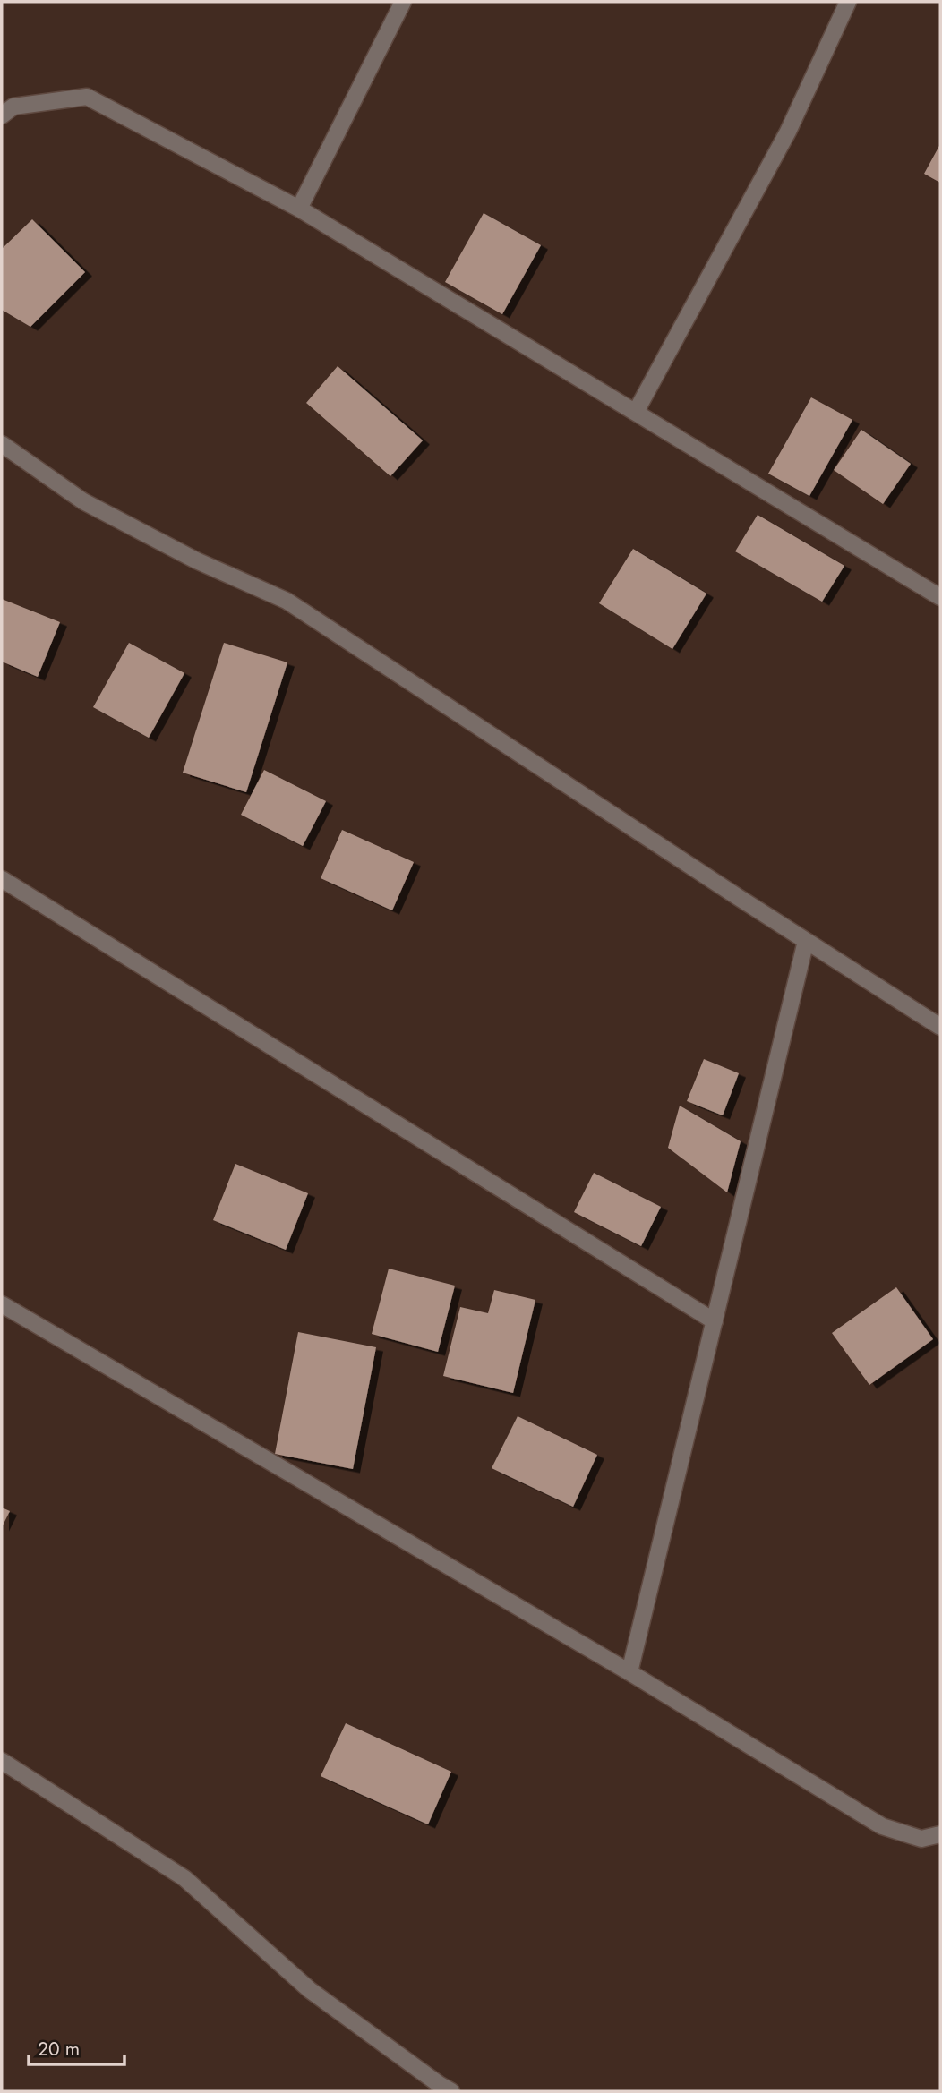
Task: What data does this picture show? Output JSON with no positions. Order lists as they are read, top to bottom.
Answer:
{
  "scale_bar": "20 m"
}
